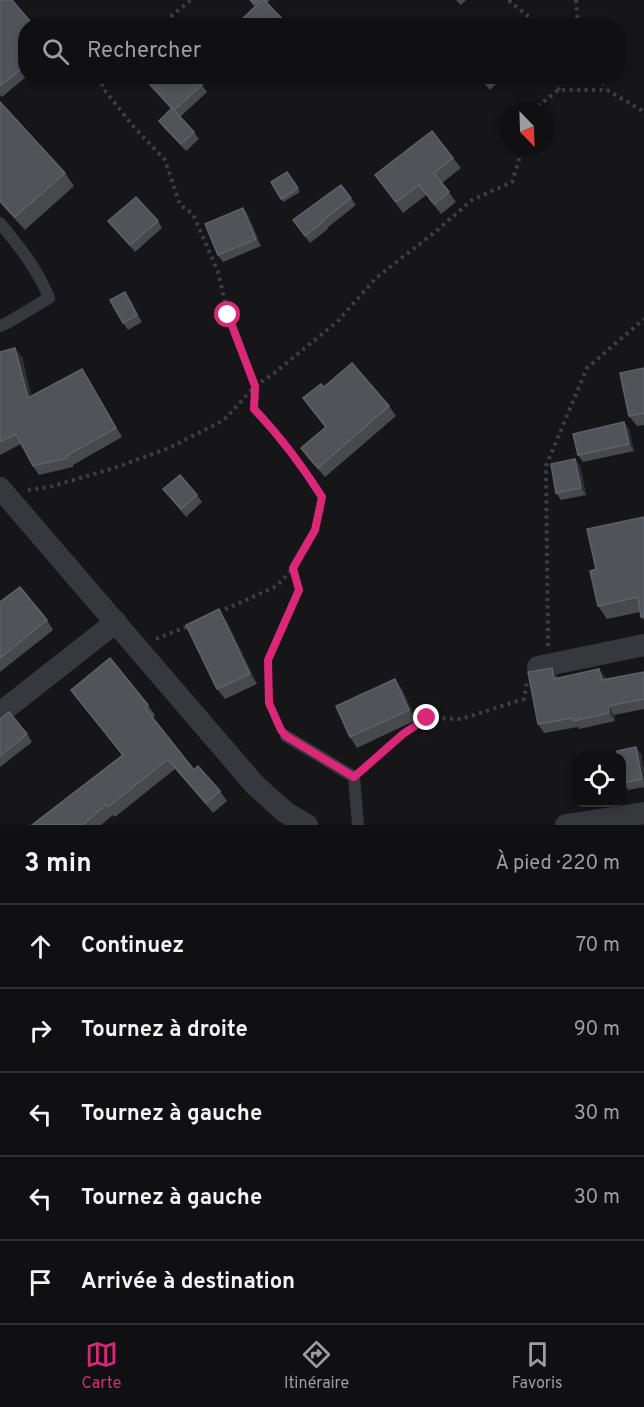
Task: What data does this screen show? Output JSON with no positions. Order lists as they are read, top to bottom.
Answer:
{
  "north": "bottom right",
  "page": {
    "search": "Rechercher",
    "heading": ["3 min", "À pied · 220 m"],
    "list": [
      ["Continuez", "70 m"],
      ["Tournez à droite", "90 m"],
      ["Tournez à gauche", "30 m"],
      ["Tournez à gauche", "30 m"],
      "Arrivée à destination"
    ],
    "nav": ["Carte", "Itinéraire", "Favoris"]
  }
}
